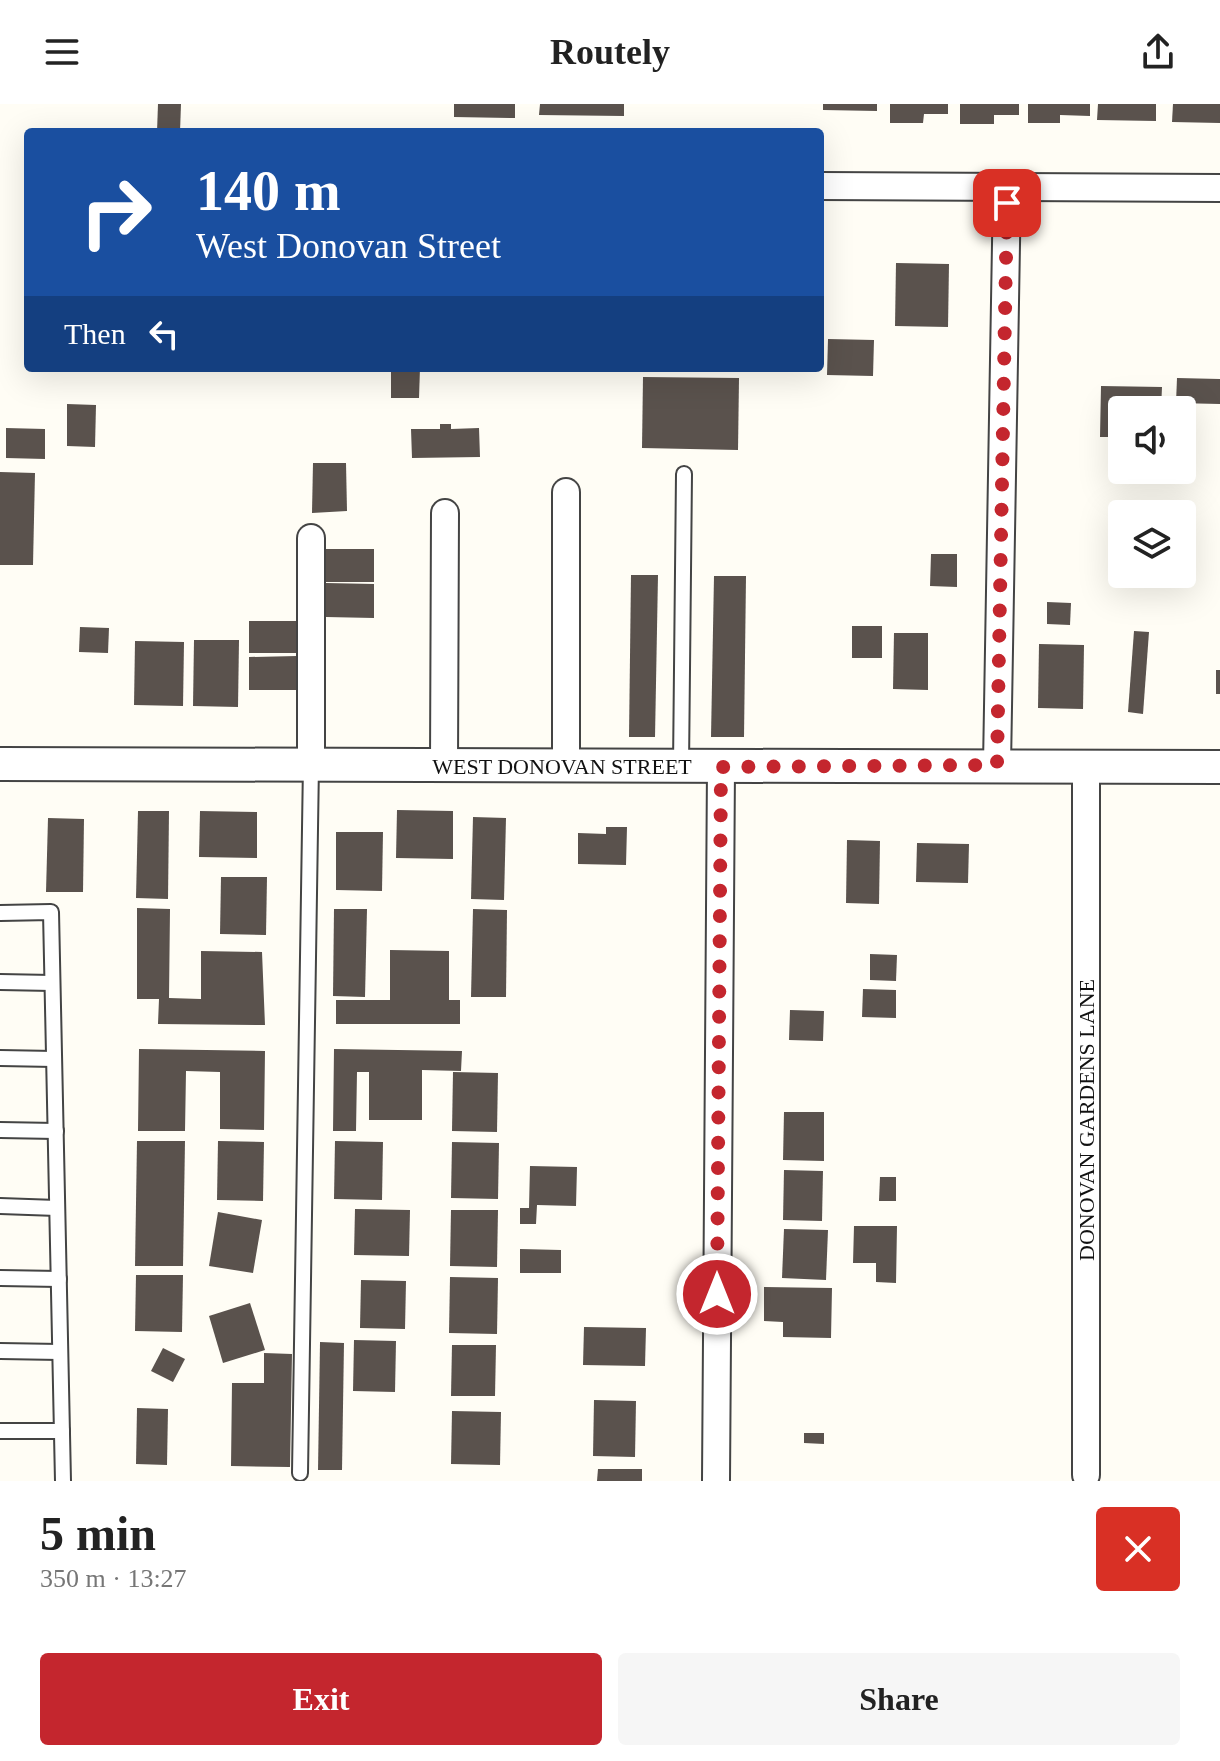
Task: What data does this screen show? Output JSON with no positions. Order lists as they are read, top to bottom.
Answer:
{
  "streets": {
    "street": ["WEST DONOVAN STREET", "DONOVAN GARDENS LANE"]
  },
  "crossings": [
    ["WEST DONOVAN STREET", "DONOVAN GARDENS LANE"]
  ],
  "page": {
    "header": "Routely",
    "turn": ["140 m", "West Donovan Street"],
    "then": "Then",
    "heading": ["5 min", "350 m · 13:27"],
    "buttons": ["Exit", "Share"]
  }
}
